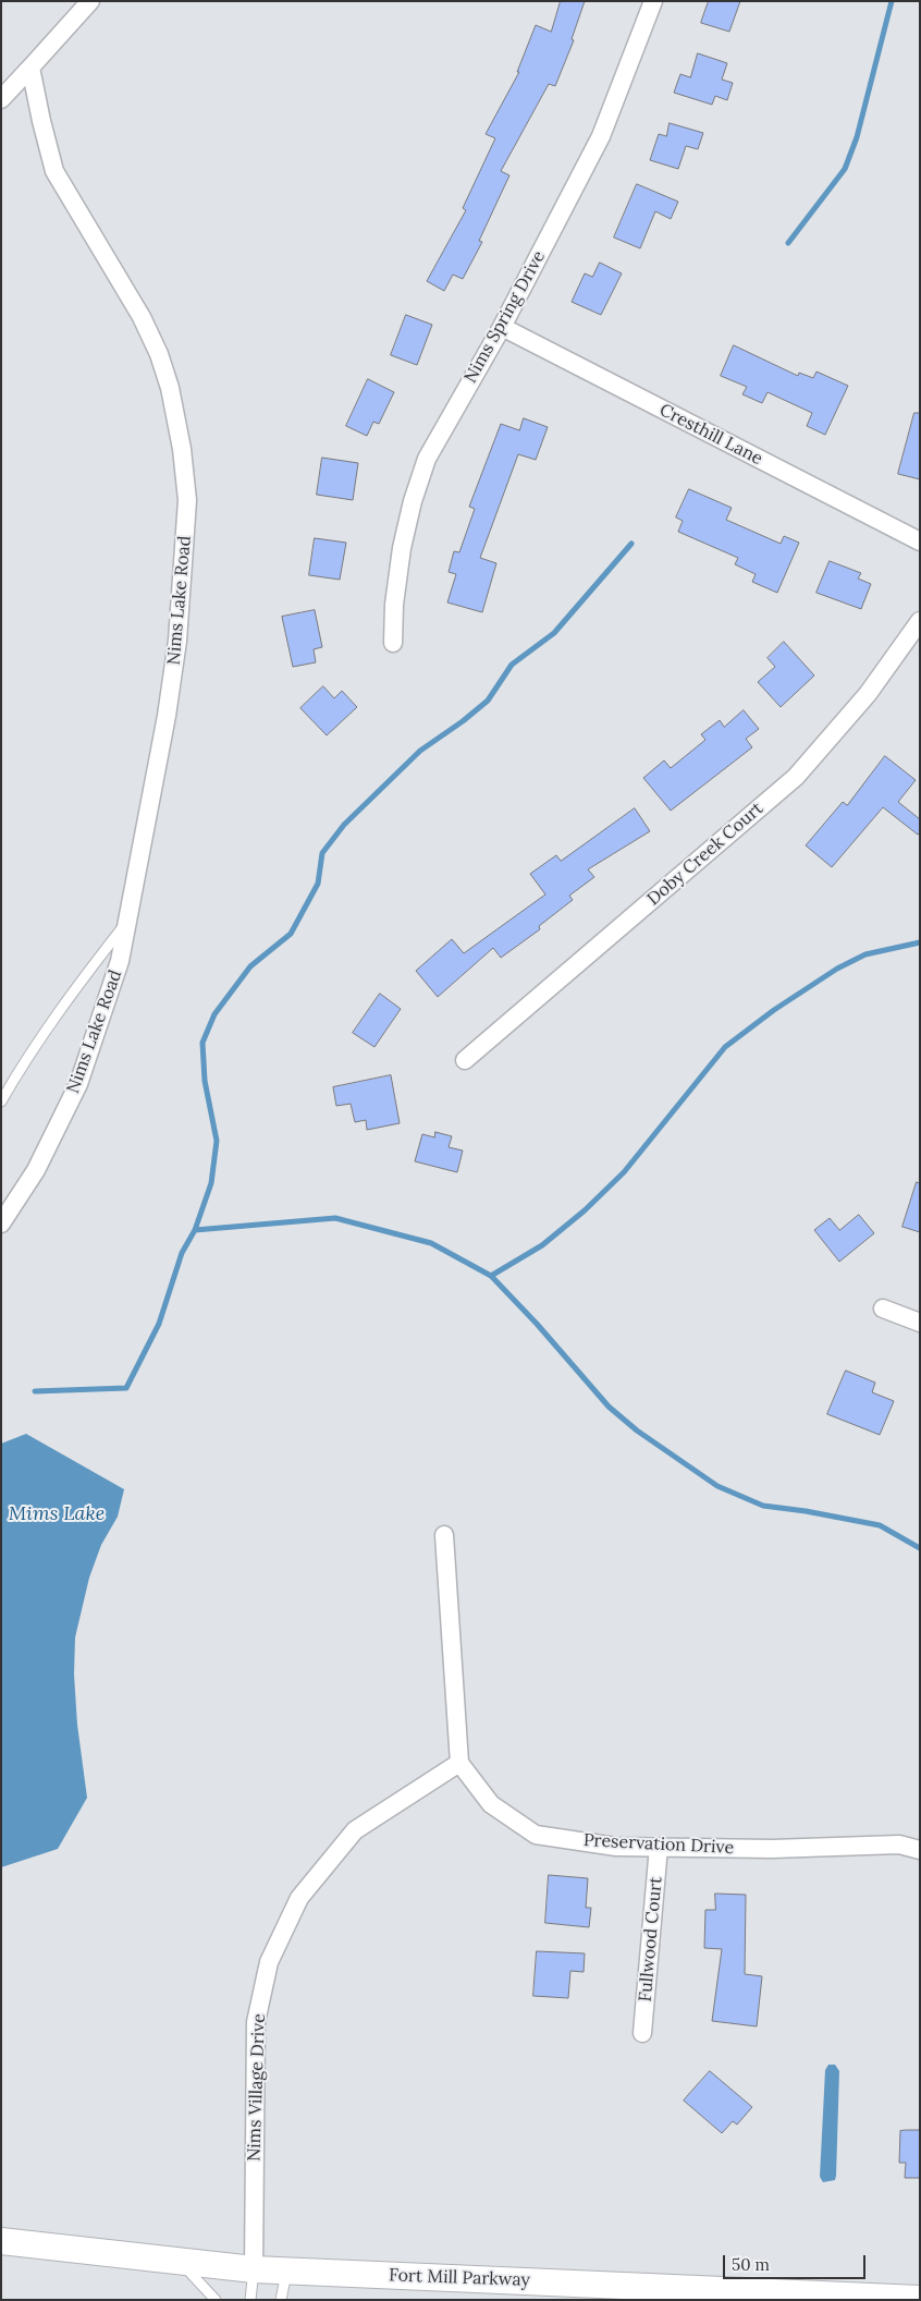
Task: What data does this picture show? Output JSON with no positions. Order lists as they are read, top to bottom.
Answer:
{
  "streets": {
    "main road": ["Fort Mill Parkway"],
    "street": [
      "Nims Spring Drive",
      "Cresthill Lane",
      "Nims Lake Road",
      "Doby Creek Court",
      "Preservation Drive",
      "Fullwood Court",
      "Nims Village Drive"
    ]
  },
  "crossings": [
    ["Nims Spring Drive", "Cresthill Lane"],
    ["Preservation Drive", "Fullwood Court"],
    ["Preservation Drive", "Nims Village Drive"],
    ["Nims Village Drive", "Fort Mill Parkway"]
  ],
  "water": ["Mims Lake"],
  "scale_bar": "50 m"
}
